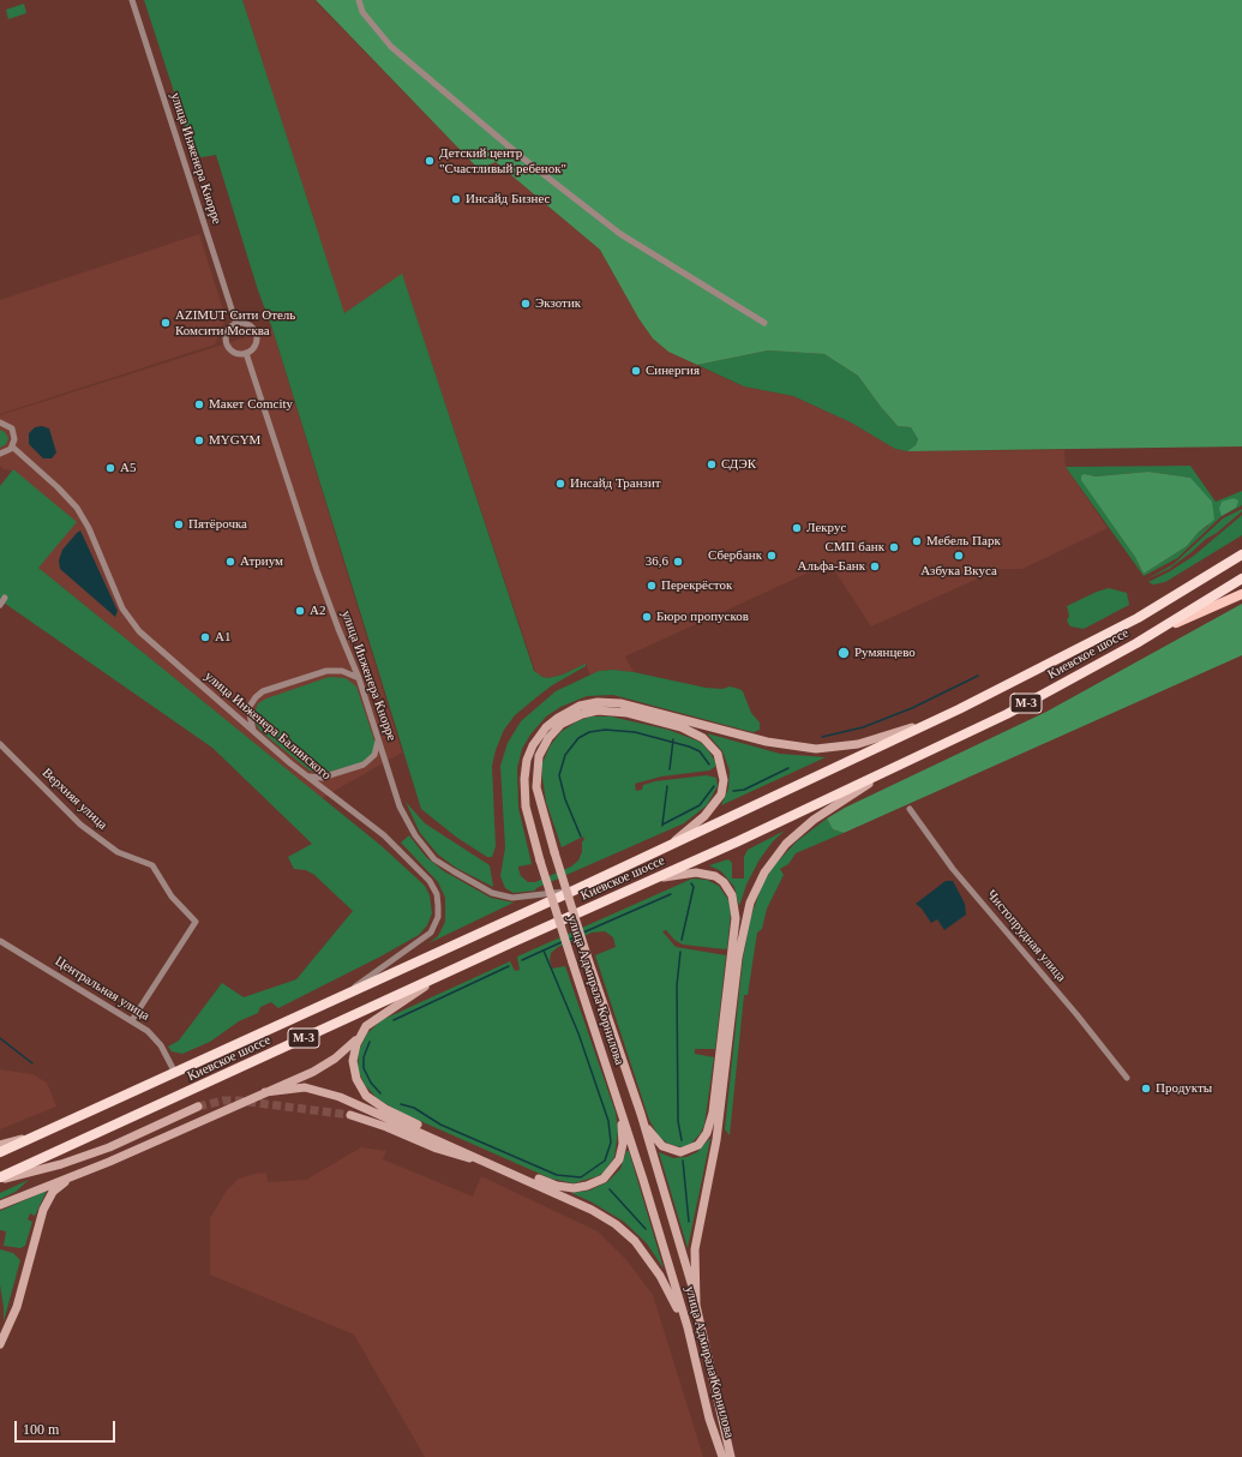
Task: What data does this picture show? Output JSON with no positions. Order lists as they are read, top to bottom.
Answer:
{
  "streets": {
    "highway": ["Киевское шоссе", "М-3"],
    "main road": ["улица Адмирала Корнилова"],
    "street": [
      "улица Инженера Кнорре",
      "улица Инженера Балинского",
      "Верхняя улица",
      "Чистопрудная улица",
      "Центральная улица"
    ]
  },
  "crossings": [
    ["улица Инженера Кнорре", "Киевское шоссе"],
    ["улица Инженера Кнорре", "улица Инженера Балинского"],
    ["Киевское шоссе", "улица Инженера Балинского"],
    ["Киевское шоссе", "Центральная улица"],
    ["Киевское шоссе", "улица Адмирала Корнилова"],
    ["Верхняя улица", "Центральная улица"]
  ],
  "places": [
    "Детский центр \"Счастливый ребенок\"",
    "Инсайд Бизнес",
    "Экзотик",
    "AZIMUT Сити Отель Комсити Москва",
    "Синергия",
    "Макет Comcity",
    "MYGYM",
    "СДЭК",
    "А5",
    "Инсайд Транзит",
    "Пятёрочка",
    "Лекрус",
    "Мебель Парк",
    "СМП банк",
    "Сбербанк",
    "Азбука Вкуса",
    "Атриум",
    "36,6",
    "Альфа-Банк",
    "Перекрёсток",
    "А2",
    "Бюро пропусков",
    "А1",
    "Румянцево",
    "Продукты"
  ],
  "scale_bar": "100 m"
}
